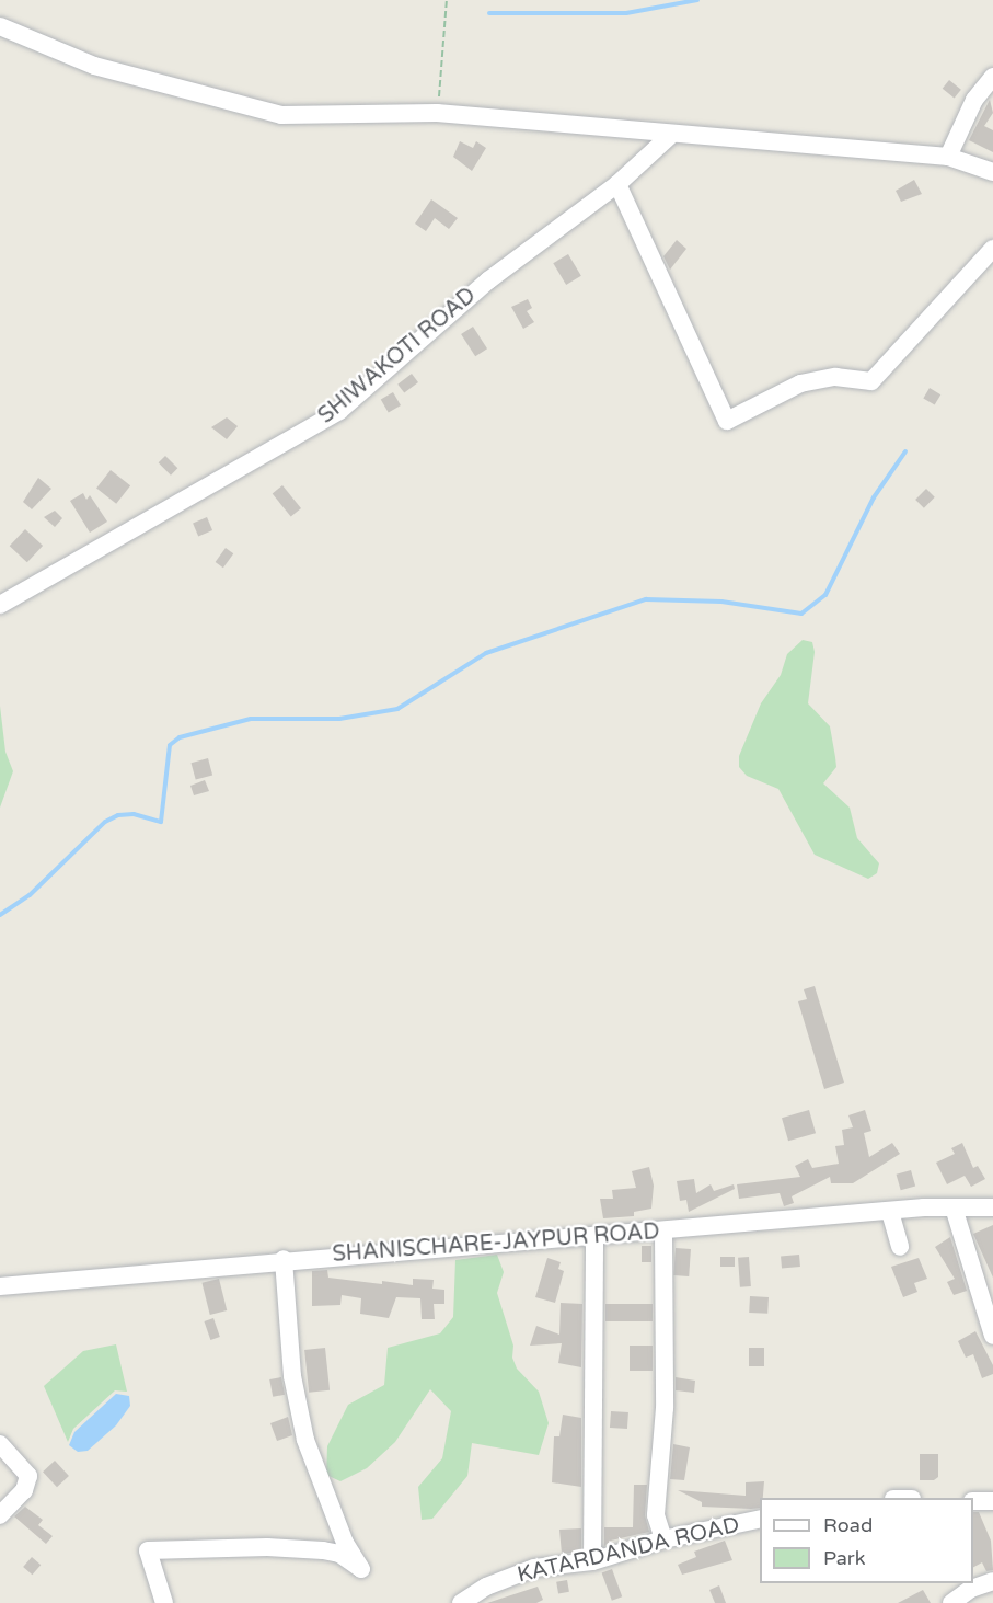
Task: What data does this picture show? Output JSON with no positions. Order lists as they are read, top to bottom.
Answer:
{
  "streets": {
    "street": ["SHIWAKOTI ROAD", "SHANISCHARE-JAYPUR ROAD", "KATARDANDA ROAD"]
  },
  "legend": ["Road", "Park"]
}
